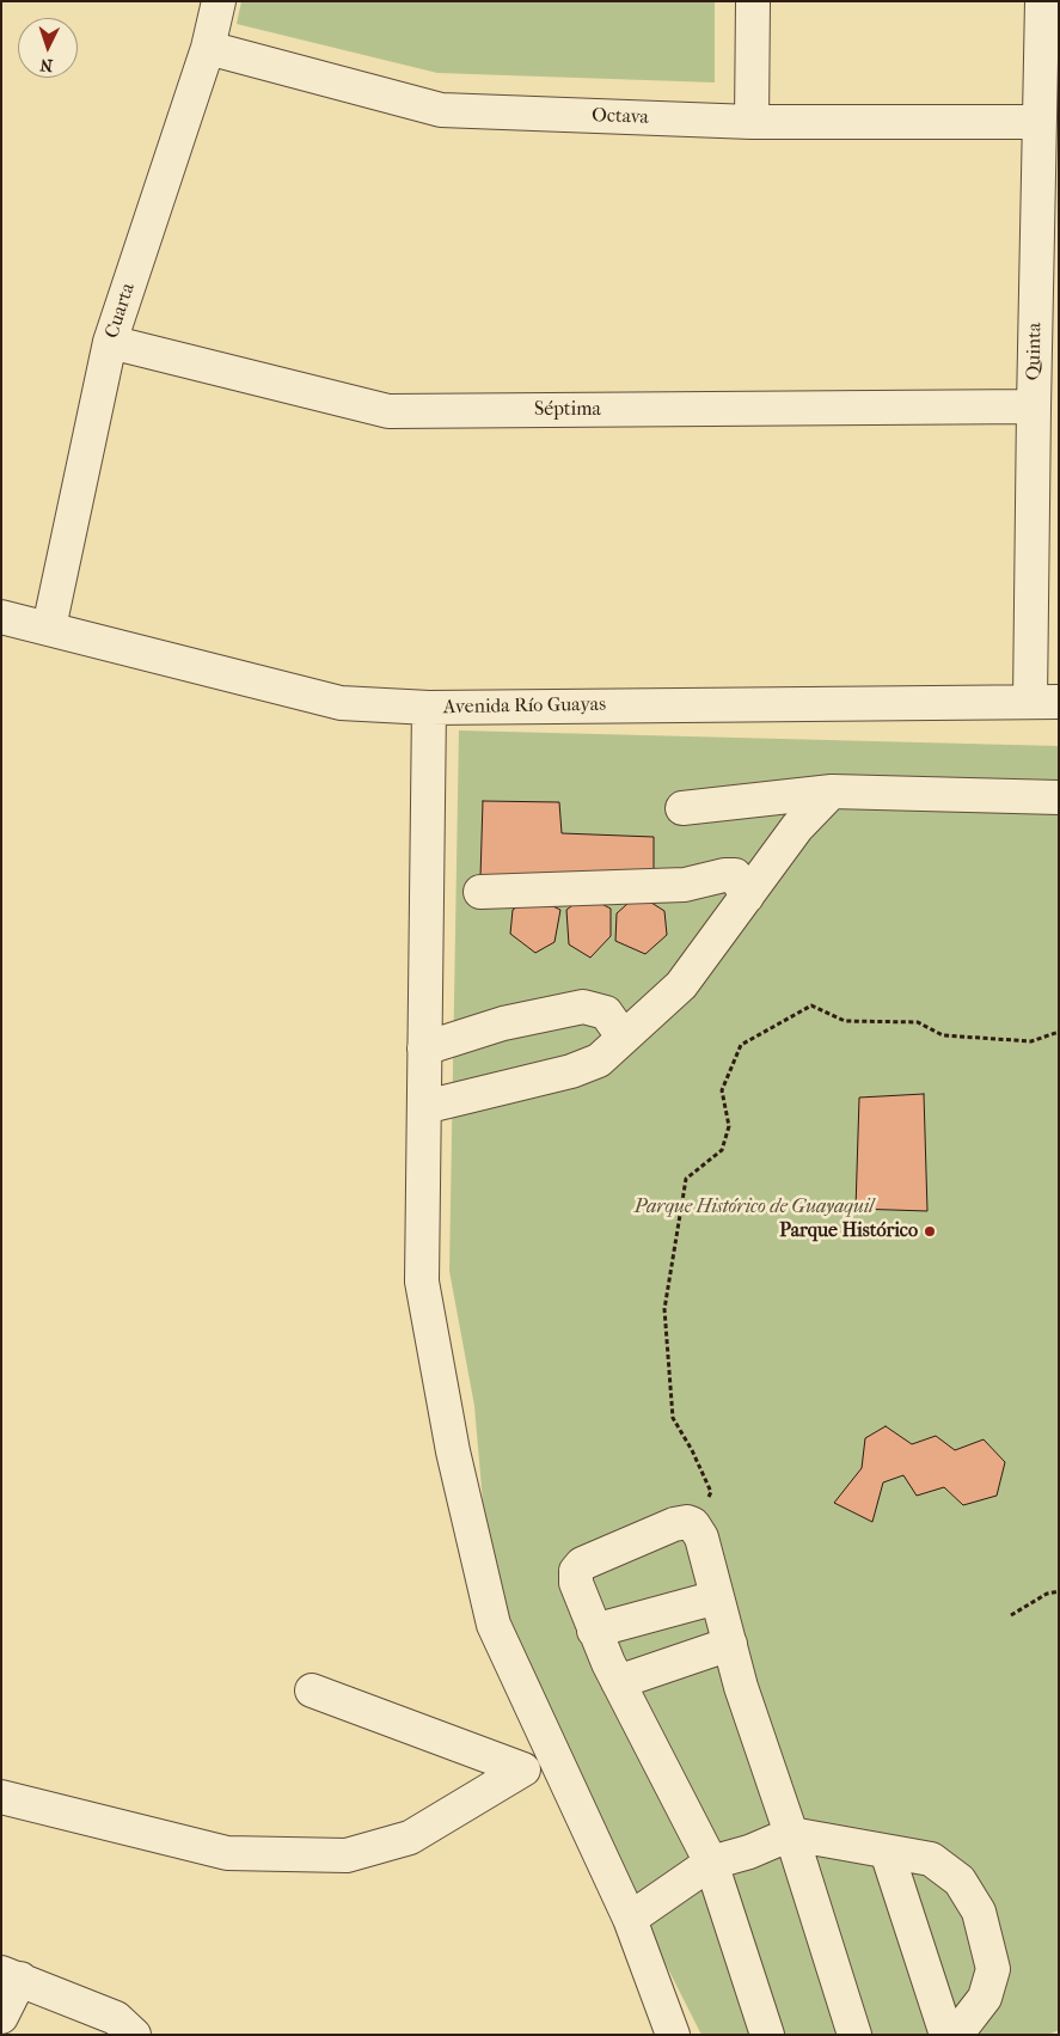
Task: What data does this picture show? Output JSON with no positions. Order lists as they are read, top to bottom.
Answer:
{
  "streets": {
    "street": [
      "Octava",
      "Cuarta",
      "Quinta",
      "Séptima",
      "Avenida Río Guayas"
    ]
  },
  "crossings": [
    ["Octava", "Cuarta"],
    ["Octava", "Quinta"],
    ["Cuarta", "Séptima"],
    ["Cuarta", "Avenida Río Guayas"],
    ["Quinta", "Séptima"],
    ["Quinta", "Avenida Río Guayas"]
  ],
  "parks": ["Parque Histórico de Guayaquil"],
  "places": ["Parque Histórico"],
  "north": "bottom"
}
